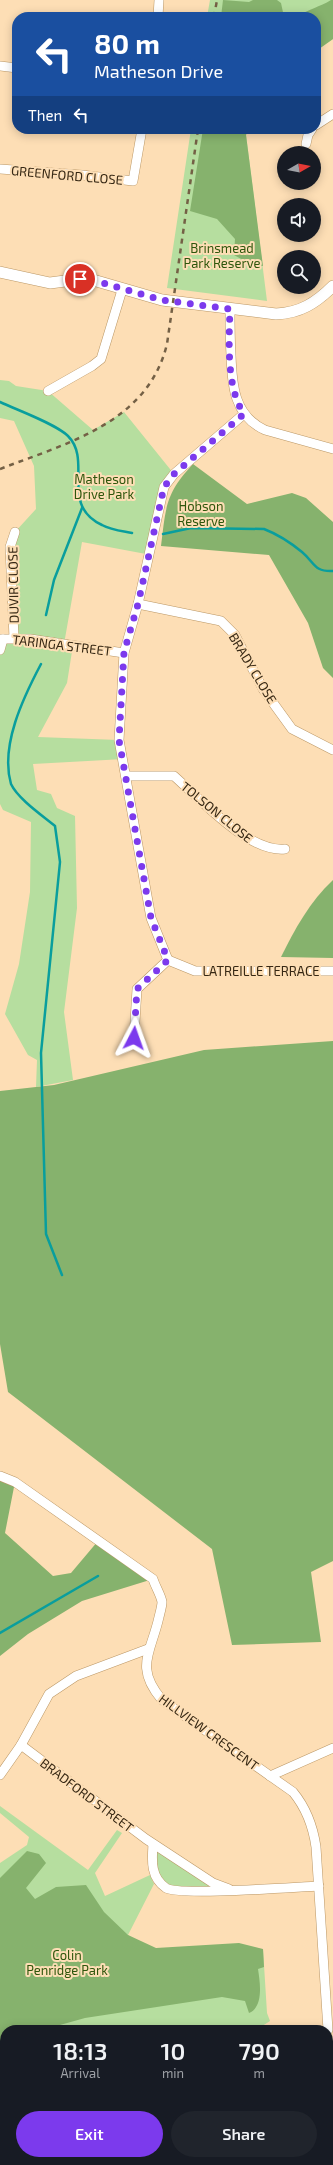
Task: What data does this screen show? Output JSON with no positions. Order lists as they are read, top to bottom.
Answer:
{
  "streets": {
    "street": [
      "GREENFORD CLOSE",
      "DUVIR CLOSE",
      "TARINGA STREET",
      "BRADY CLOSE",
      "TOLSON CLOSE",
      "LATREILLE TERRACE",
      "HILLVIEW CRESCENT",
      "BRADFORD STREET"
    ]
  },
  "crossings": [
    ["DUVIR CLOSE", "TARINGA STREET"],
    ["HILLVIEW CRESCENT", "BRADFORD STREET"]
  ],
  "parks": [
    "Brinsmead Park Reserve",
    "Matheson Drive Park",
    "Hobson Reserve",
    "Colin Penridge Park"
  ],
  "north": "right",
  "page": {
    "turn": ["80 m", "Matheson Drive"],
    "then": "Then",
    "eta": [
      "18:13",
      "Arrival",
      "10",
      "min",
      "790",
      "m"
    ],
    "buttons": ["Exit", "Share"]
  }
}
